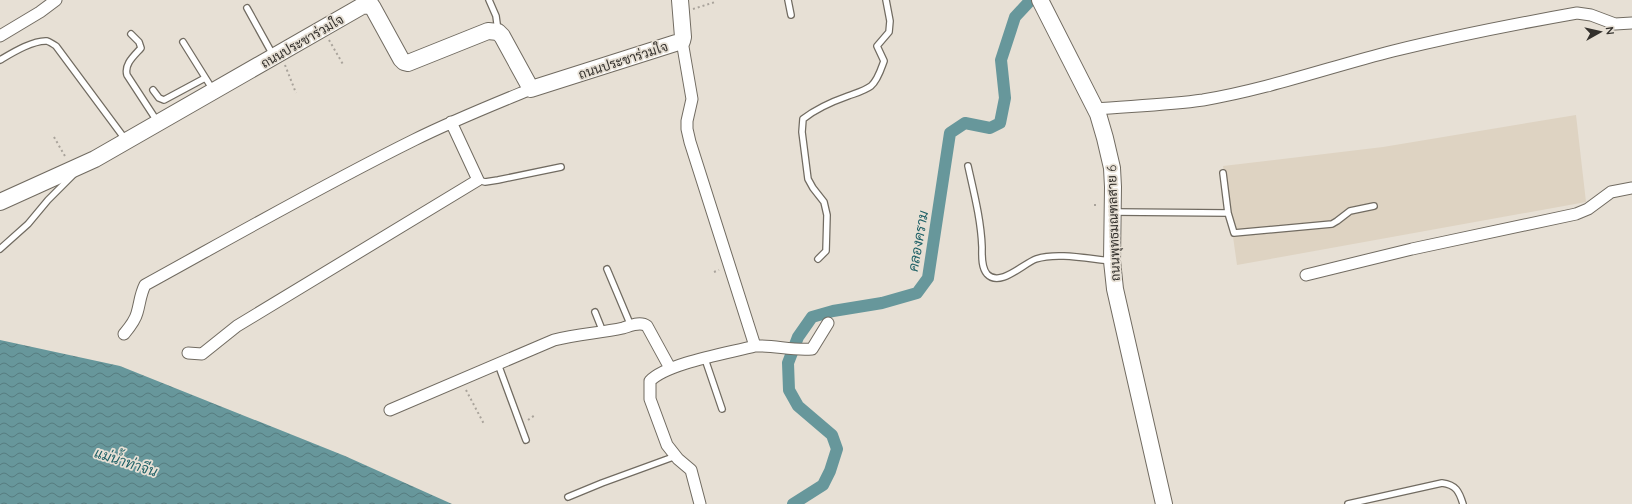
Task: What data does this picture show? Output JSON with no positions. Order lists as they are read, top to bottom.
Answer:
{
  "streets": {
    "street": ["ถนนประชาร่วมใจ", "ถนนพุทธมณฑลสาย 6"]
  },
  "water": ["คลองคราม", "แม่น้ำท่าจีน"],
  "north": "right"
}
